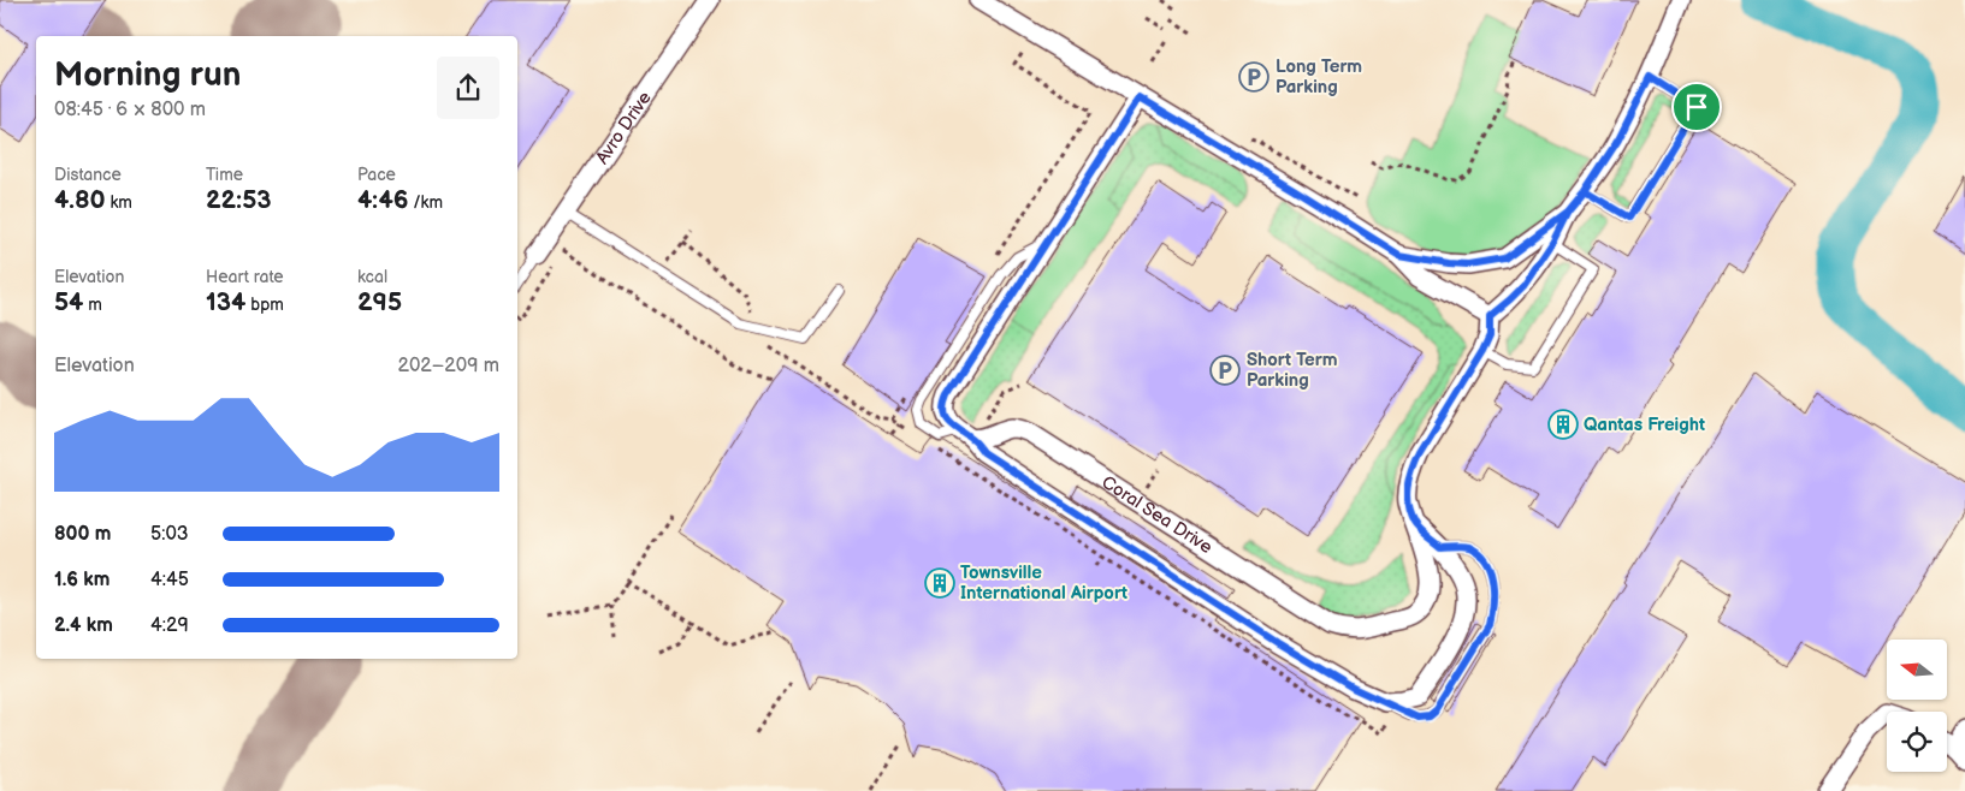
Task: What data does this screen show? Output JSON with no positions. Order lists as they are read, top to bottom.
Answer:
{
  "streets": {
    "street": ["Avro Drive", "Coral Sea Drive"]
  },
  "places": {
    "parking": ["Long Term Parking", "Short Term Parking"],
    "building": ["Qantas Freight", "Townsville International Airport"]
  },
  "north": "left",
  "page": {
    "heading": ["Morning run", "08:45 · 6 × 800 m"],
    "stats": [
      ["Distance", "4.80 km"],
      ["Time", "22:53"],
      ["Pace", "4:46 /km"],
      ["Elevation", "54 m"],
      ["Heart rate", "134 bpm"],
      ["kcal", "295"]
    ],
    "chart": ["Elevation", "202–209 m"],
    "list": [
      {
        "name": "800 m",
        "note": "5:03"
      },
      {
        "name": "1.6 km",
        "note": "4:45"
      },
      {
        "name": "2.4 km",
        "note": "4:29"
      }
    ]
  }
}
